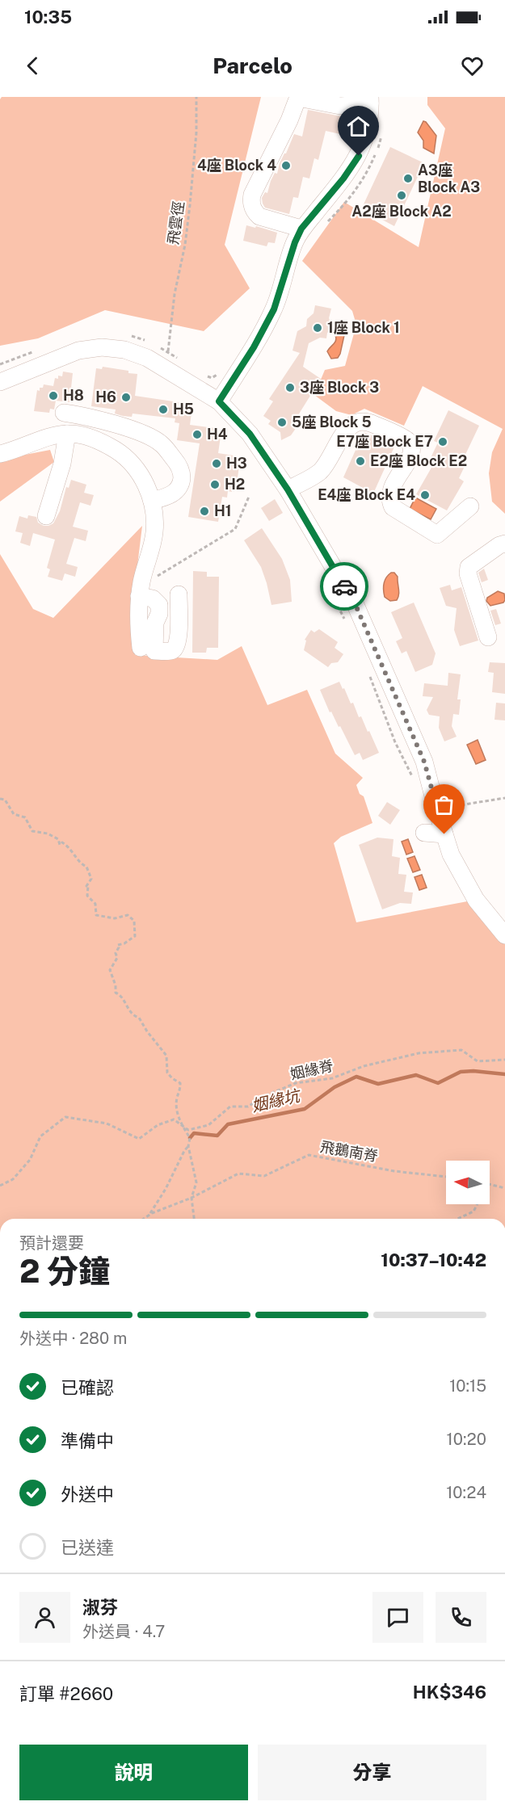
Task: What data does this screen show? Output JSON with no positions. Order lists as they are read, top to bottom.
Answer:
{
  "streets": {
    "path": ["飛雲徑", "姻緣脊", "飛鵝南脊"]
  },
  "water": ["姻緣坑"],
  "places": [
    "4座 Block 4",
    "A3座 Block A3",
    "A2座 Block A2",
    "1座 Block 1",
    "3座 Block 3",
    "H8",
    "H6",
    "H5",
    "5座 Block 5",
    "H4",
    "E7座 Block E7",
    "E2座 Block E2",
    "H3",
    "H2",
    "E4座 Block E4",
    "H1"
  ],
  "north": "left",
  "page": {
    "status": "10:35",
    "header": "Parcelo",
    "heading": ["2 分鐘", "預計還要", "10:37–10:42"],
    "panel": [
      "淑芬",
      "外送員 · 4.7",
      "訂單 #2660",
      "HK$346"
    ],
    "bar": "外送中 · 280 m",
    "list": [
      ["已確認", "10:15"],
      ["準備中", "10:20"],
      ["外送中", "10:24"],
      "已送達"
    ],
    "buttons": ["說明", "分享"]
  }
}
